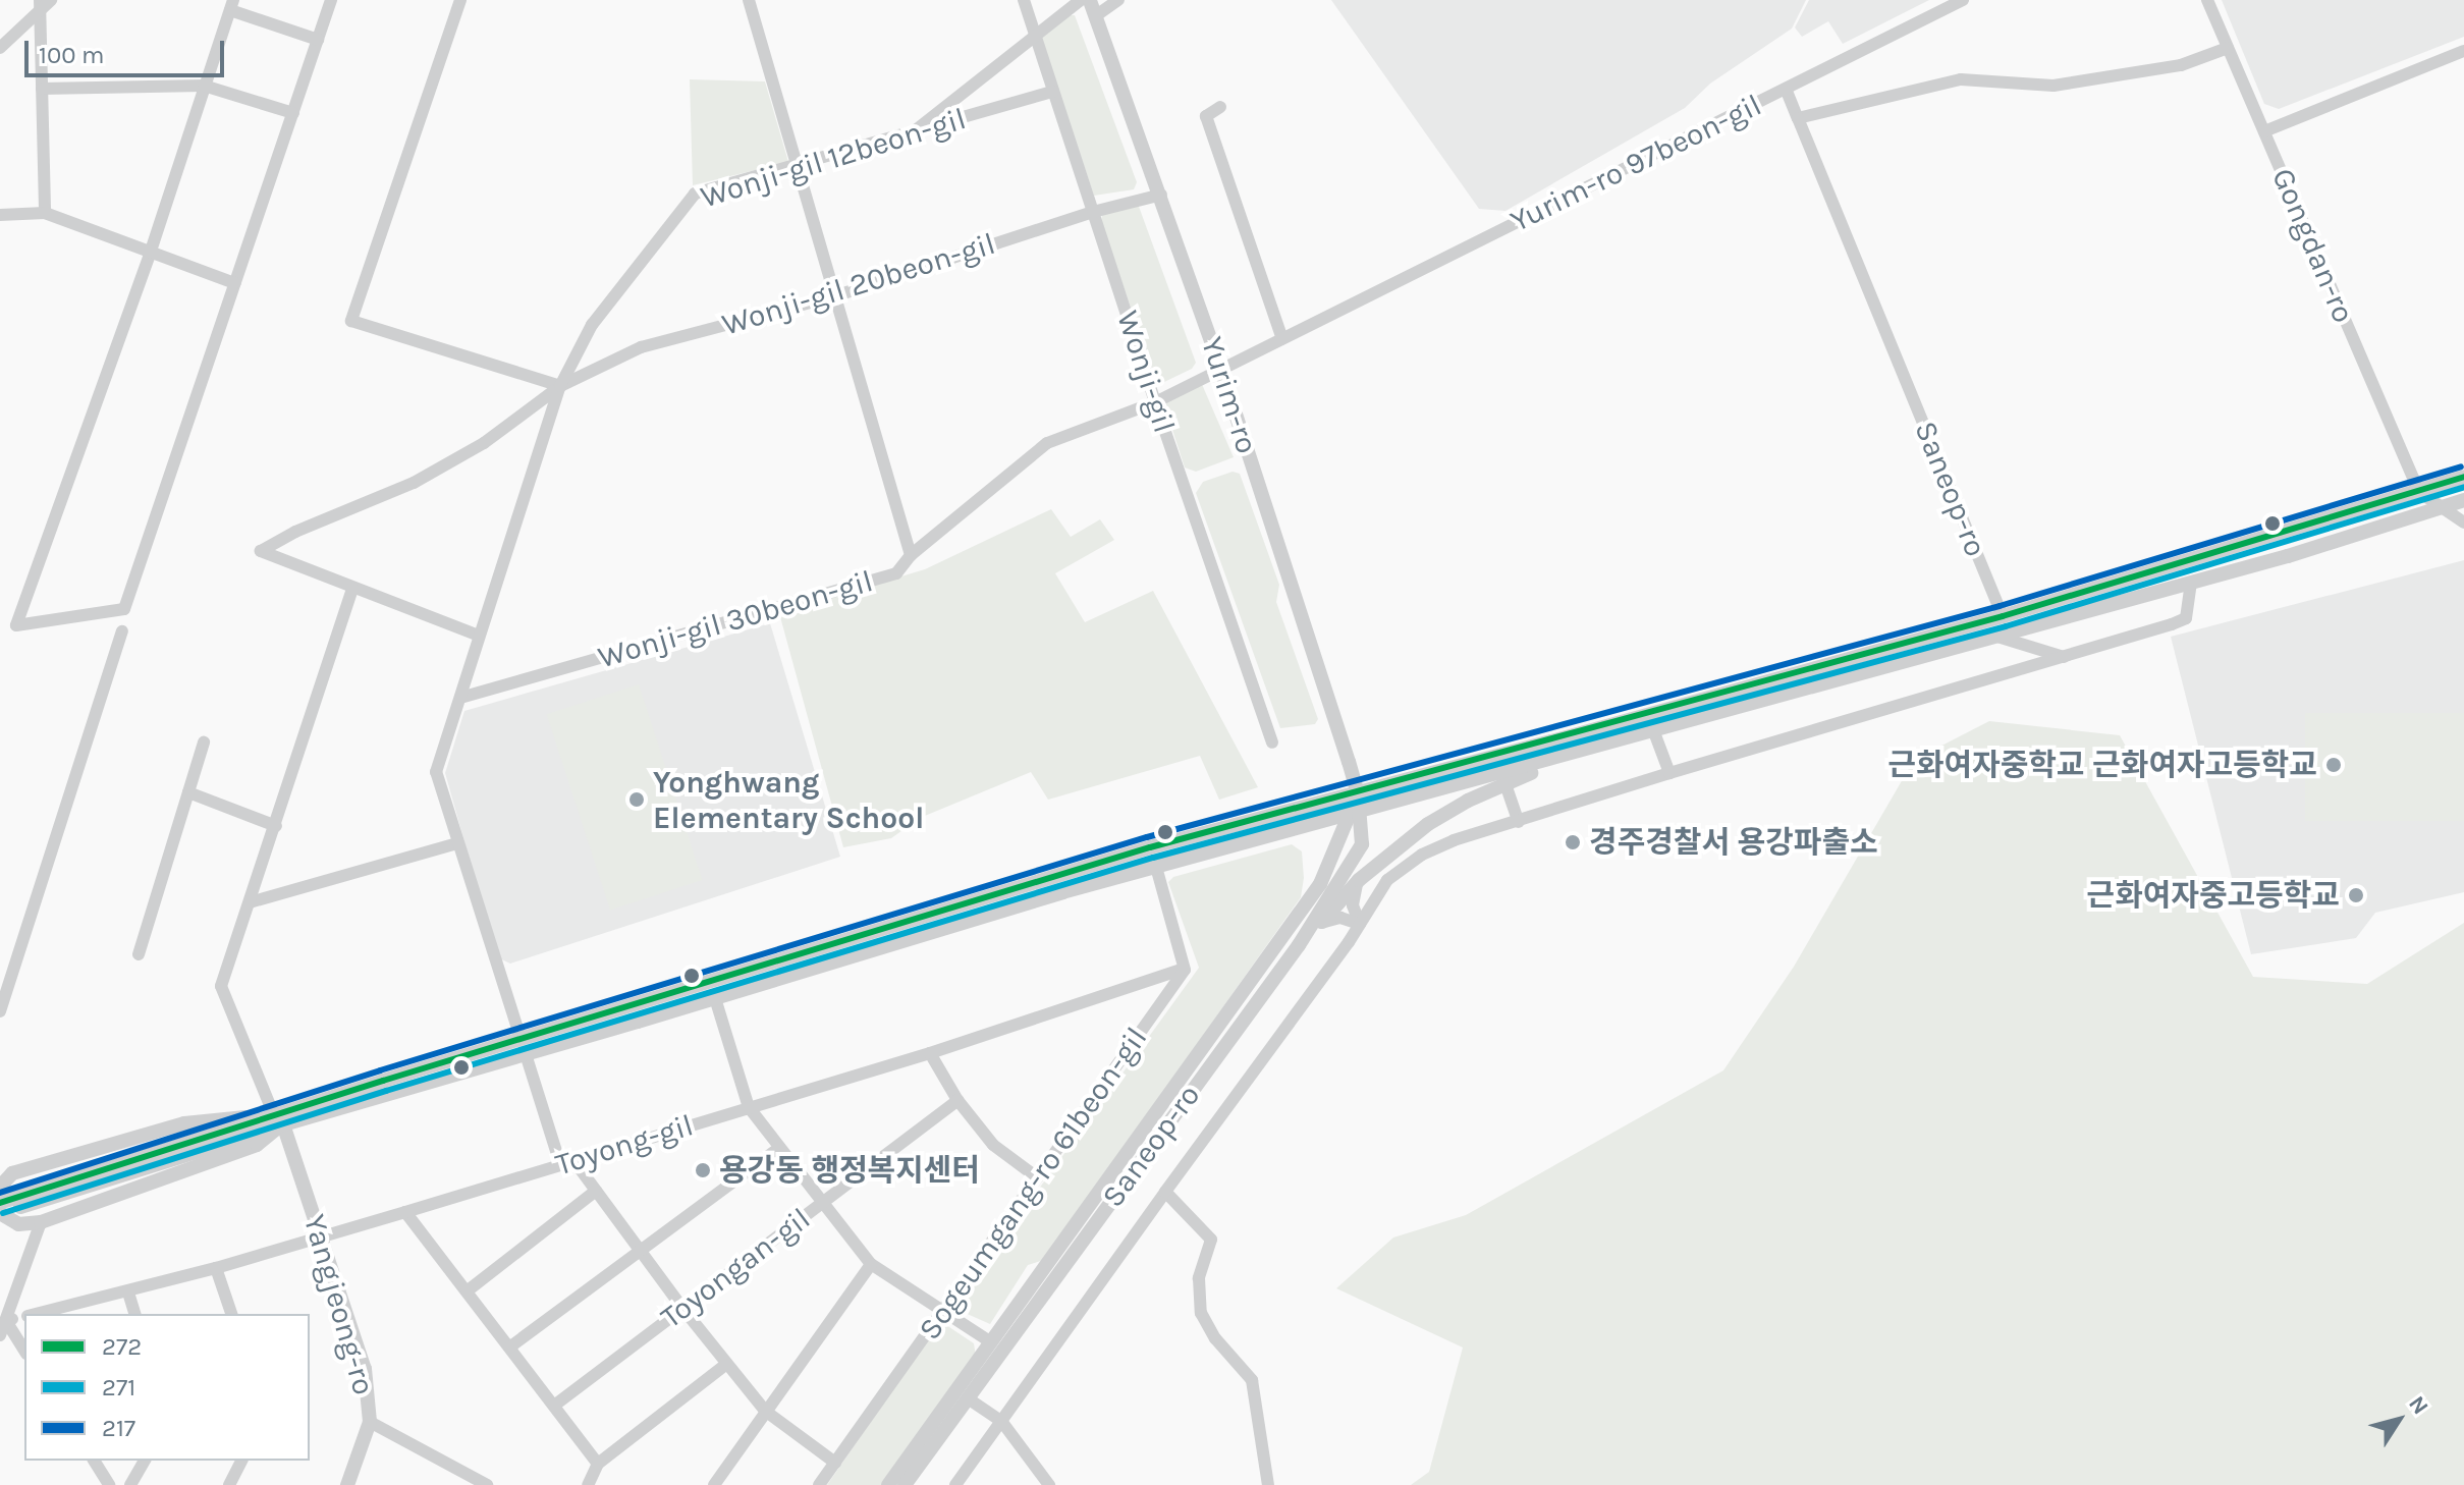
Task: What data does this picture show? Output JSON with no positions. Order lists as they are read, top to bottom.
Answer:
{
  "streets": {
    "street": [
      "Wonji-gil 12beon-gil",
      "Yurim-ro 97beon-gil",
      "Gongdan-ro",
      "Wonji-gil 20beon-gil",
      "Wonji-gil",
      "Yurim-ro",
      "Saneop-ro",
      "Wonji-gil 30beon-gil",
      "Toyong-gil",
      "Sogeumgang-ro 61beon-gil",
      "Toyongan-gil",
      "Yangjeong-ro"
    ]
  },
  "crossings": [
    ["Wonji-gil 12beon-gil", "Wonji-gil 20beon-gil"],
    ["Wonji-gil 12beon-gil", "Wonji-gil"],
    ["Wonji-gil 12beon-gil", "Wonji-gil 30beon-gil"],
    ["Yurim-ro 97beon-gil", "Gongdan-ro"],
    ["Yurim-ro 97beon-gil", "Yurim-ro"],
    ["Yurim-ro 97beon-gil", "Saneop-ro"],
    ["Yurim-ro 97beon-gil", "Wonji-gil 30beon-gil"],
    ["Wonji-gil 20beon-gil", "Wonji-gil"],
    ["Wonji-gil 20beon-gil", "Yurim-ro"],
    ["Wonji-gil", "Wonji-gil 30beon-gil"],
    ["Yurim-ro", "Saneop-ro"],
    ["Yurim-ro", "Wonji-gil 30beon-gil"],
    ["Toyong-gil", "Sogeumgang-ro 61beon-gil"],
    ["Toyong-gil", "Yangjeong-ro"]
  ],
  "places": [
    "근화여자중학교 근화여자고등학교",
    "Yonghwang Elementary School",
    "경주경찰서 용강파출소",
    "근화여자중고등학교",
    "용강동 행정복지센터"
  ],
  "lines": ["transit line 217", "transit line 272", "transit line 271"],
  "legend": ["272", "271", "217"],
  "scale_bar": "100 m",
  "north": "top right"
}
